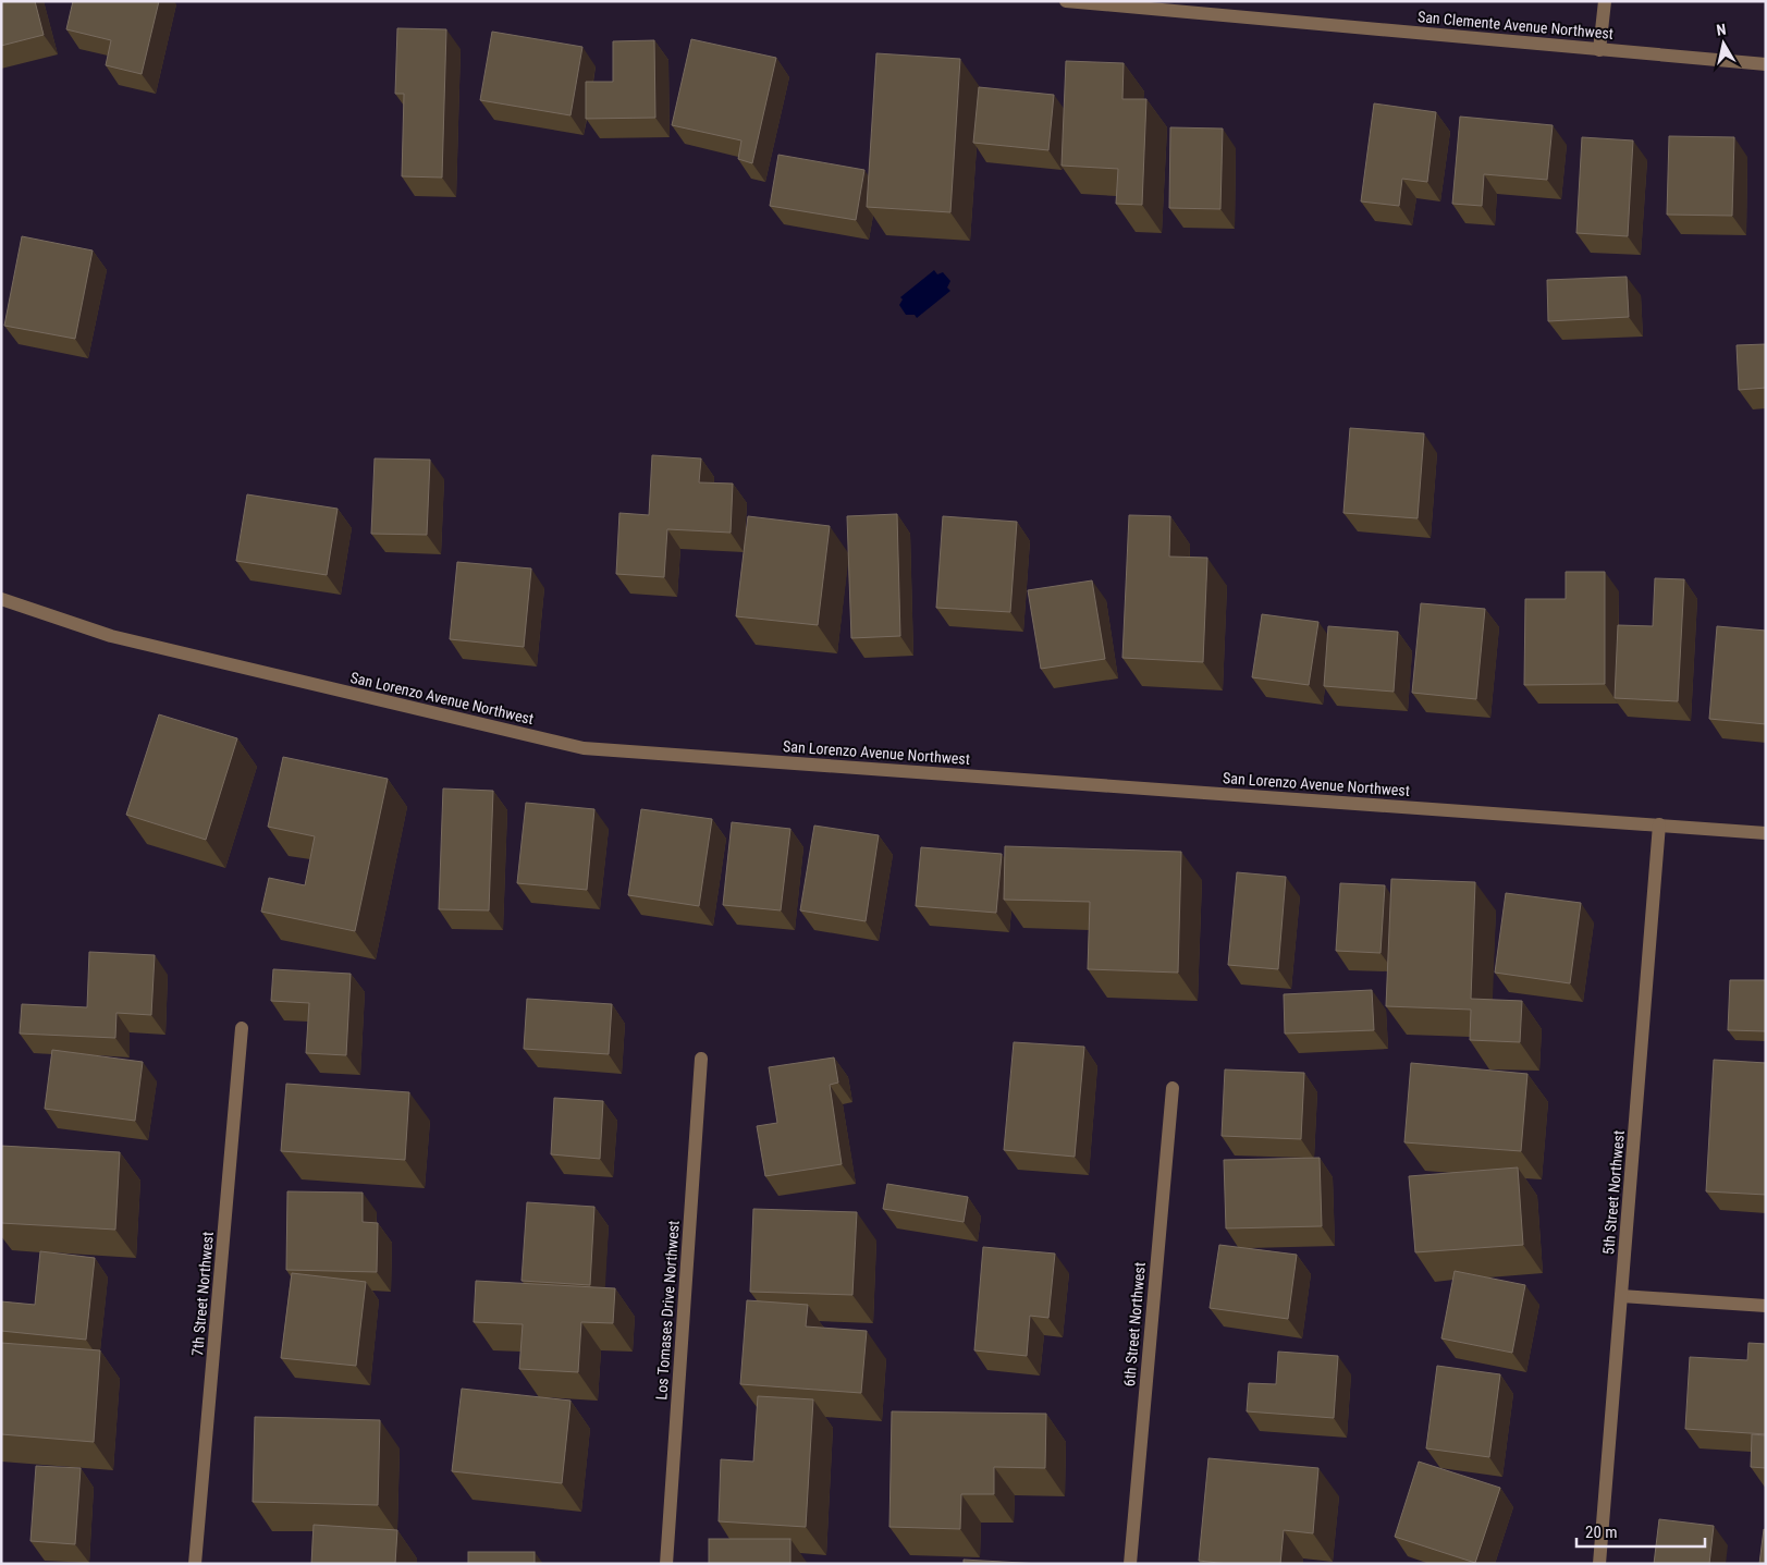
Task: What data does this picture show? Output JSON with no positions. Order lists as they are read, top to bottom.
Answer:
{
  "streets": {
    "street": [
      "San Clemente Avenue Northwest",
      "San Lorenzo Avenue Northwest",
      "5th Street Northwest",
      "7th Street Northwest",
      "Los Tomases Drive Northwest",
      "6th Street Northwest"
    ]
  },
  "crossings": [
    ["San Lorenzo Avenue Northwest", "5th Street Northwest"]
  ],
  "scale_bar": "20 m",
  "north": "top"
}
